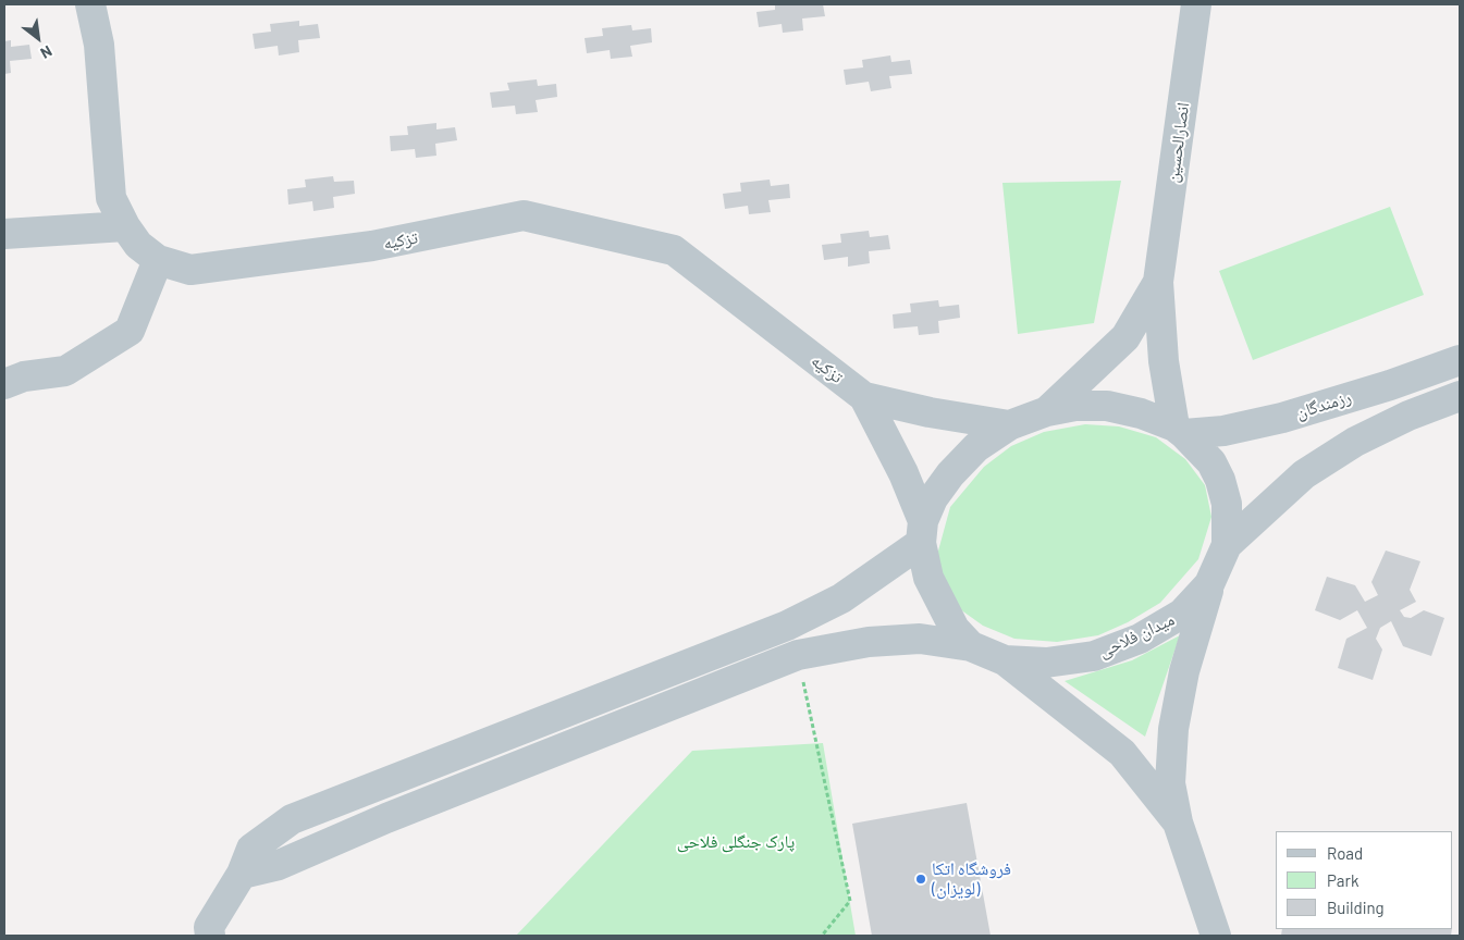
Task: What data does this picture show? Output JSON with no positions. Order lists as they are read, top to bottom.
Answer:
{
  "streets": {
    "street": [
      "انصارالحسین",
      "تزکیه",
      "رزمندگان",
      "میدان فلاحی"
    ]
  },
  "crossings": [
    ["تزکیه", "میدان فلاحی"],
    ["رزمندگان", "میدان فلاحی"]
  ],
  "parks": ["پارک جنگلی فلاحی"],
  "places": ["فروشگاه اتکا (لویزان)"],
  "legend": ["Road", "Park", "Building"],
  "north": "bottom right"
}
